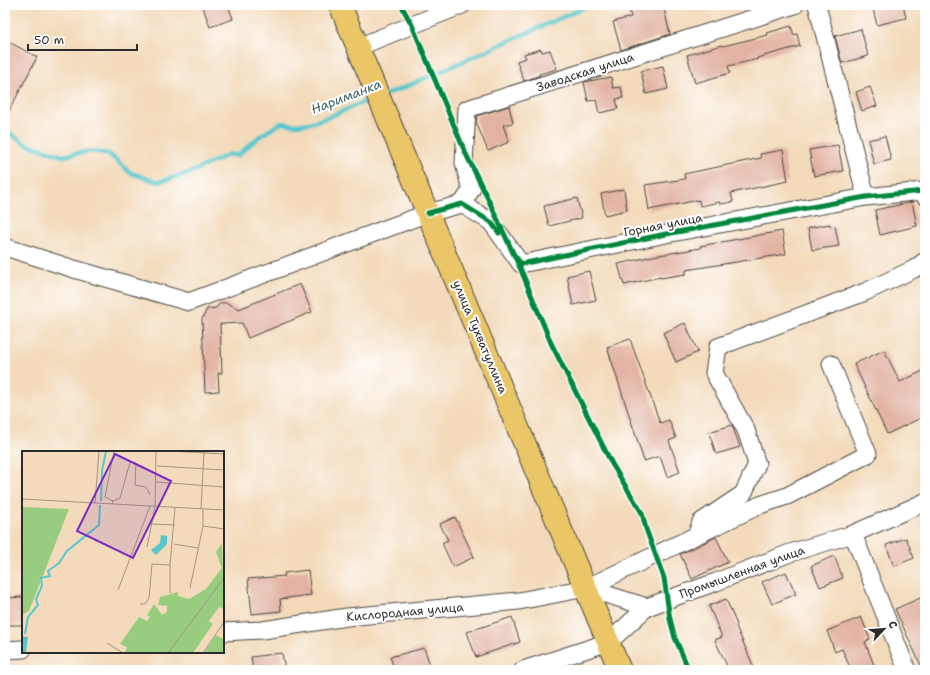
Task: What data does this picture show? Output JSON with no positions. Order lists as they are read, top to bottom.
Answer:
{
  "streets": {
    "main road": ["улица Тухватуллина"],
    "street": [
      "Заводская улица",
      "Горная улица",
      "Промышленная улица",
      "Кислородная улица"
    ]
  },
  "crossings": [
    ["Заводская улица", "Горная улица"],
    ["улица Тухватуллина", "Промышленная улица"],
    ["улица Тухватуллина", "Кислородная улица"]
  ],
  "water": ["Нариманка"],
  "scale_bar": "50 m",
  "north": "top right"
}
